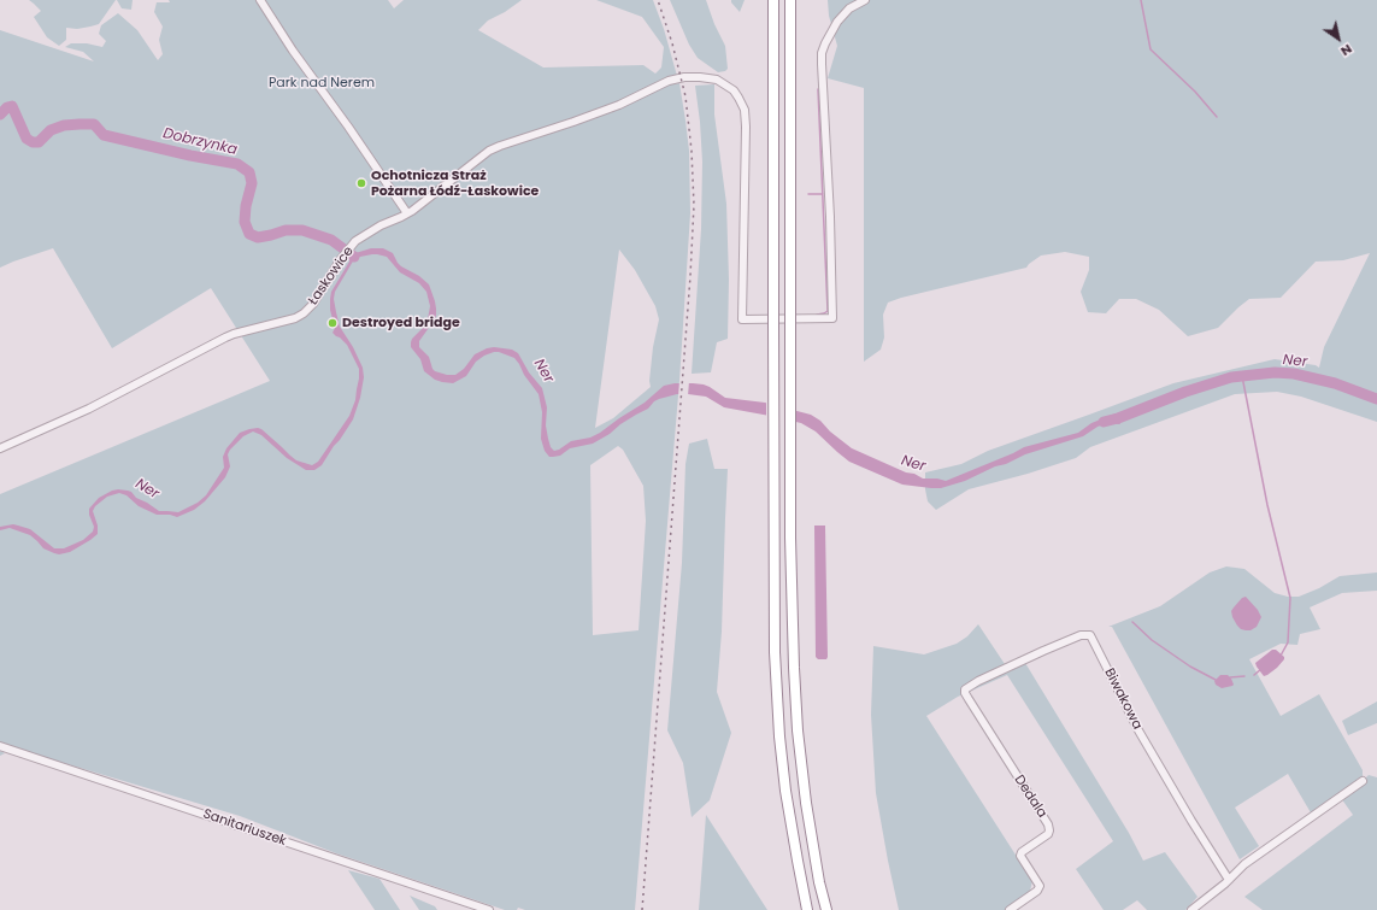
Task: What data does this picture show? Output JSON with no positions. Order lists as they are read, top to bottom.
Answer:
{
  "streets": {
    "street": [
      "Łaskowice",
      "Biwakowa",
      "Dedala",
      "Sanitariuszek"
    ]
  },
  "crossings": [
    ["Biwakowa", "Dedala"]
  ],
  "water": ["Dobrzynka", "Ner"],
  "parks": ["Park nad Nerem"],
  "places": ["Ochotnicza Straż Pożarna Łódź-Łaskowice", "Destroyed bridge"],
  "north": "bottom right"
}
